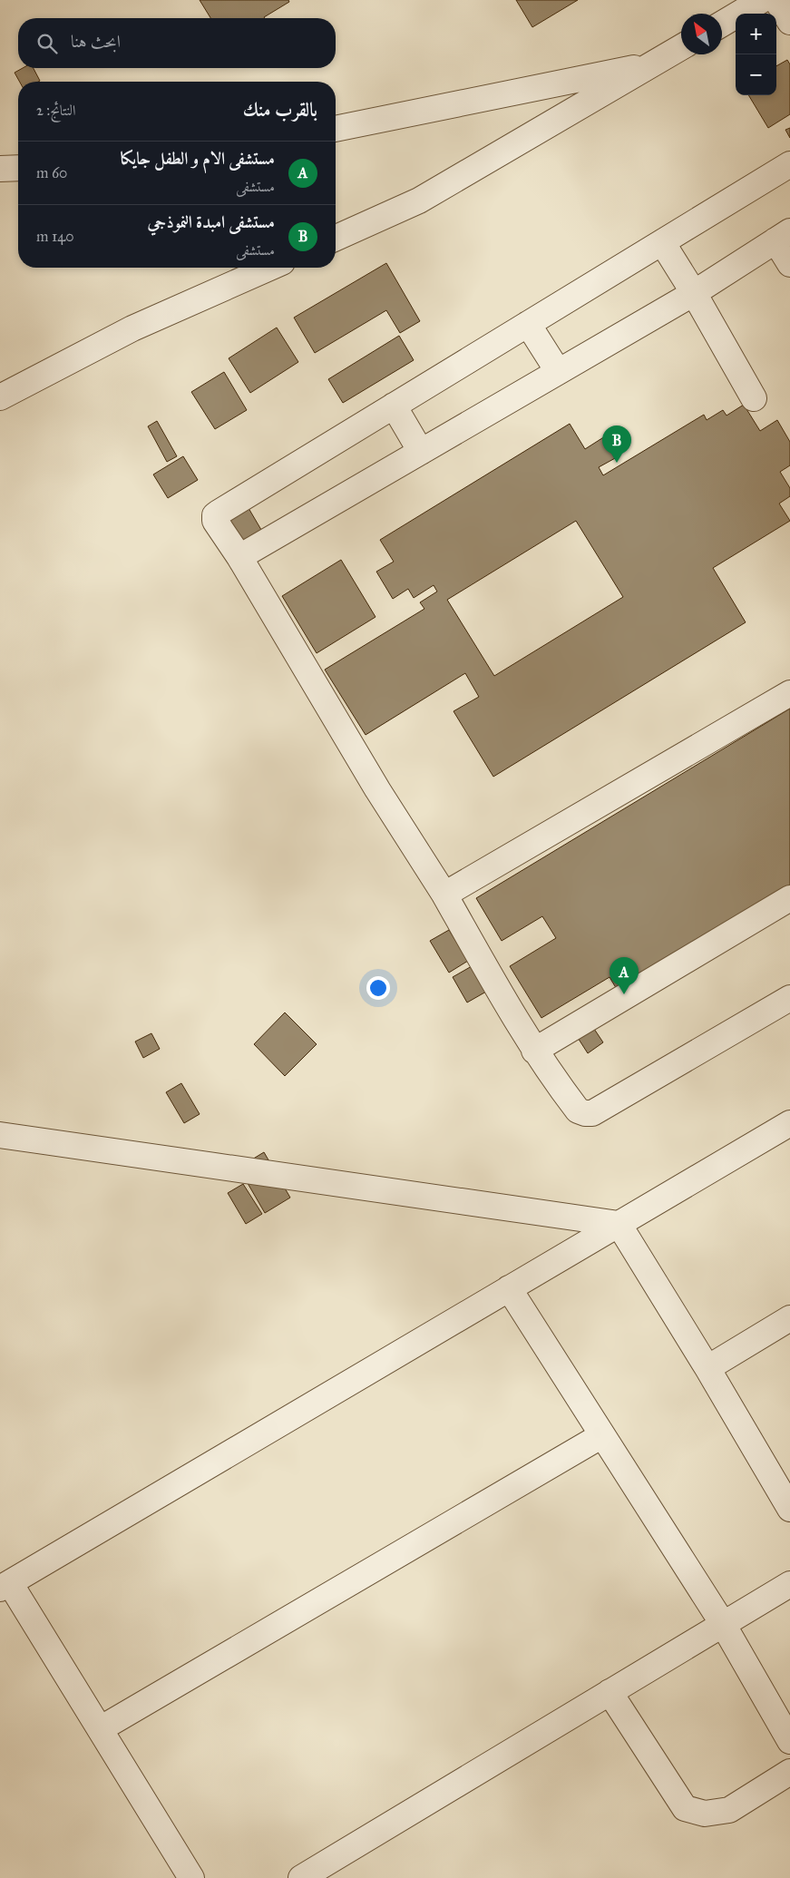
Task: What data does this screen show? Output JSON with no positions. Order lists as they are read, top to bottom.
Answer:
{
  "north": "top left",
  "page": {
    "map_buttons": ["+", "−"],
    "search": "ابحث هنا",
    "heading": ["بالقرب منك", "النتائج: 2"],
    "list": [
      {
        "mark": "A",
        "name": "مستشفى الام و الطفل جايكا",
        "note": "مستشفى",
        "value": "60 m"
      },
      {
        "mark": "B",
        "name": "مستشفى امبدة النموذجي",
        "note": "مستشفى",
        "value": "140 m"
      }
    ],
    "pins": ["B", "A"]
  }
}
